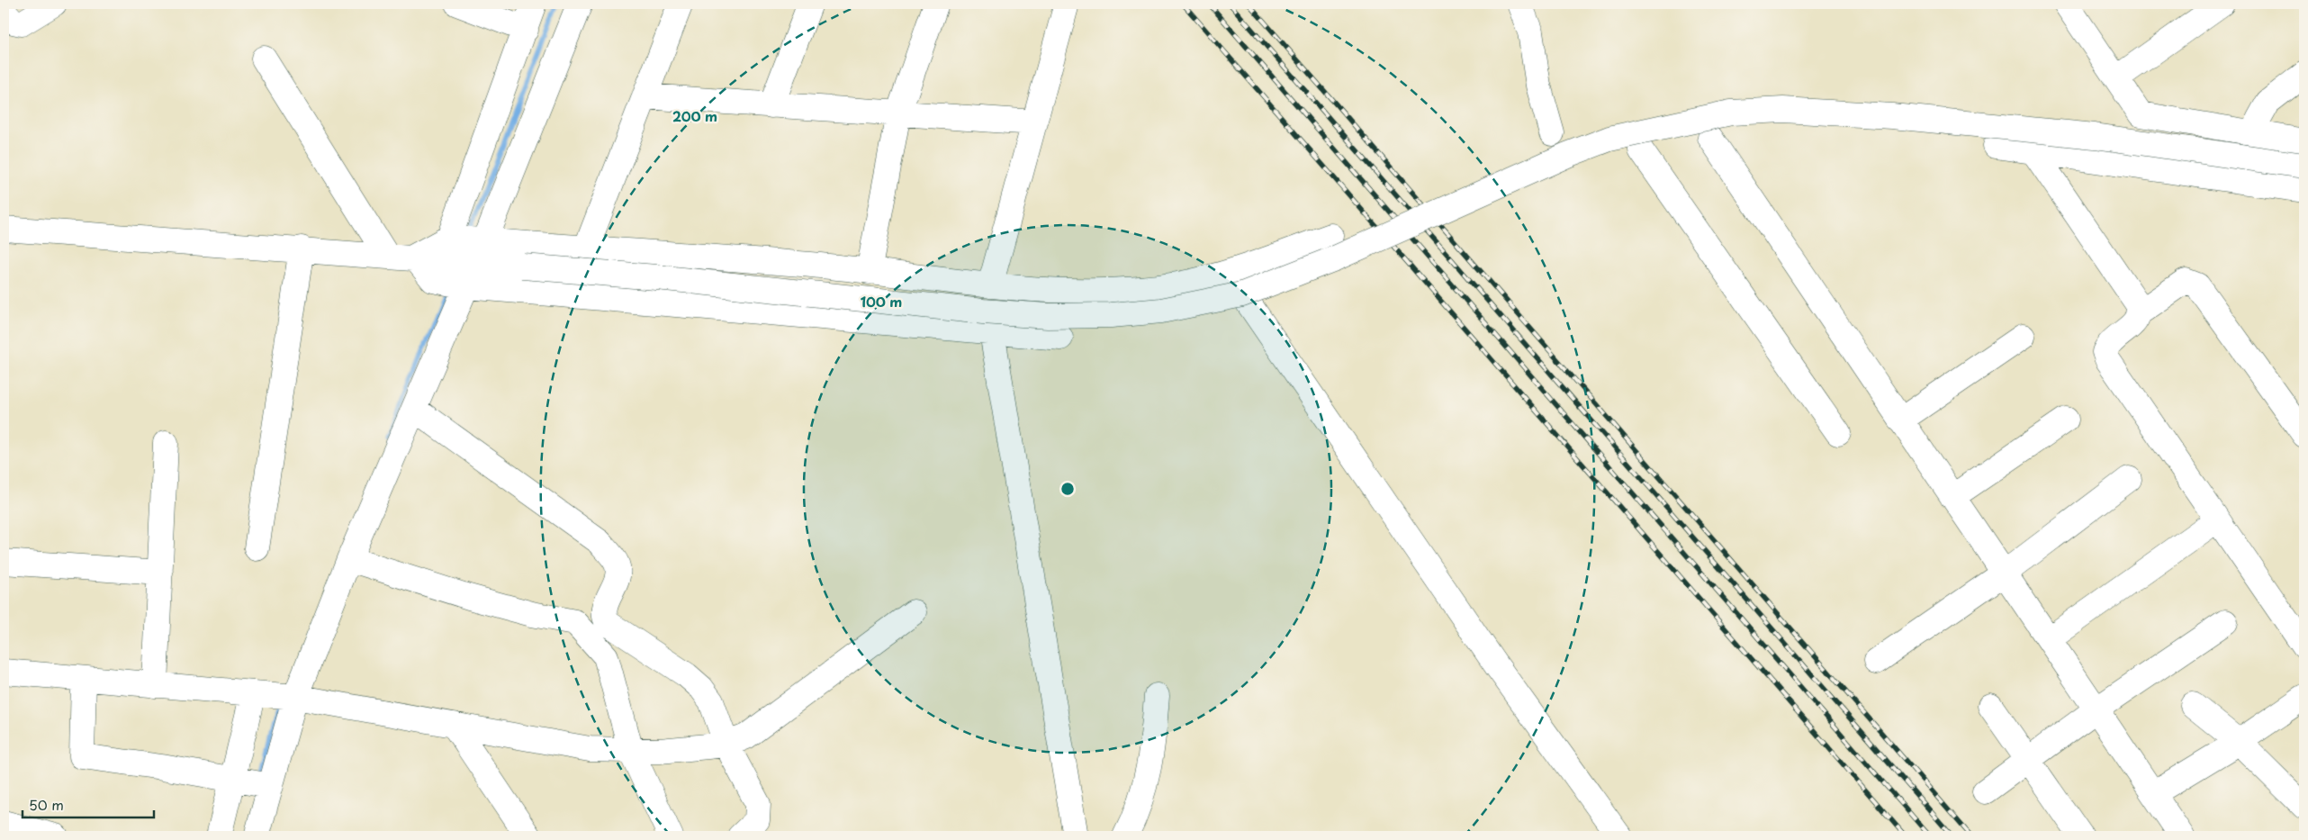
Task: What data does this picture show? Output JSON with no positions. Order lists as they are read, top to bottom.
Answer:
{
  "scale_bar": "50 m",
  "rings": ["200 m", "100 m"]
}
